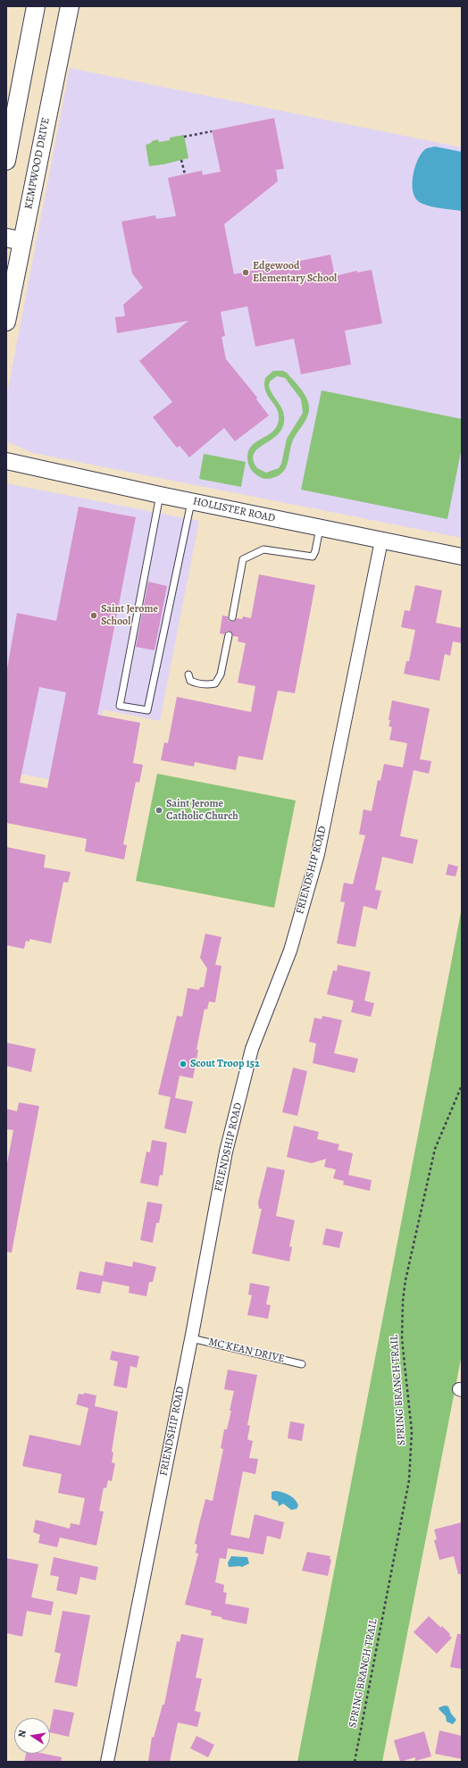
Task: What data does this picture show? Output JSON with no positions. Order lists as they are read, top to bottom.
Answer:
{
  "streets": {
    "main road": ["KEMPWOOD DRIVE"],
    "street": ["HOLLISTER ROAD", "FRIENDSHIP ROAD"],
    "lane": ["MC KEAN DRIVE"],
    "path": ["SPRING BRANCH TRAIL"]
  },
  "crossings": [
    ["HOLLISTER ROAD", "FRIENDSHIP ROAD"],
    ["FRIENDSHIP ROAD", "MC KEAN DRIVE"]
  ],
  "places": [
    "Edgewood Elementary School",
    "Saint Jerome School",
    "Saint Jerome Catholic Church",
    "Scout Troop 152"
  ],
  "north": "left"
}
